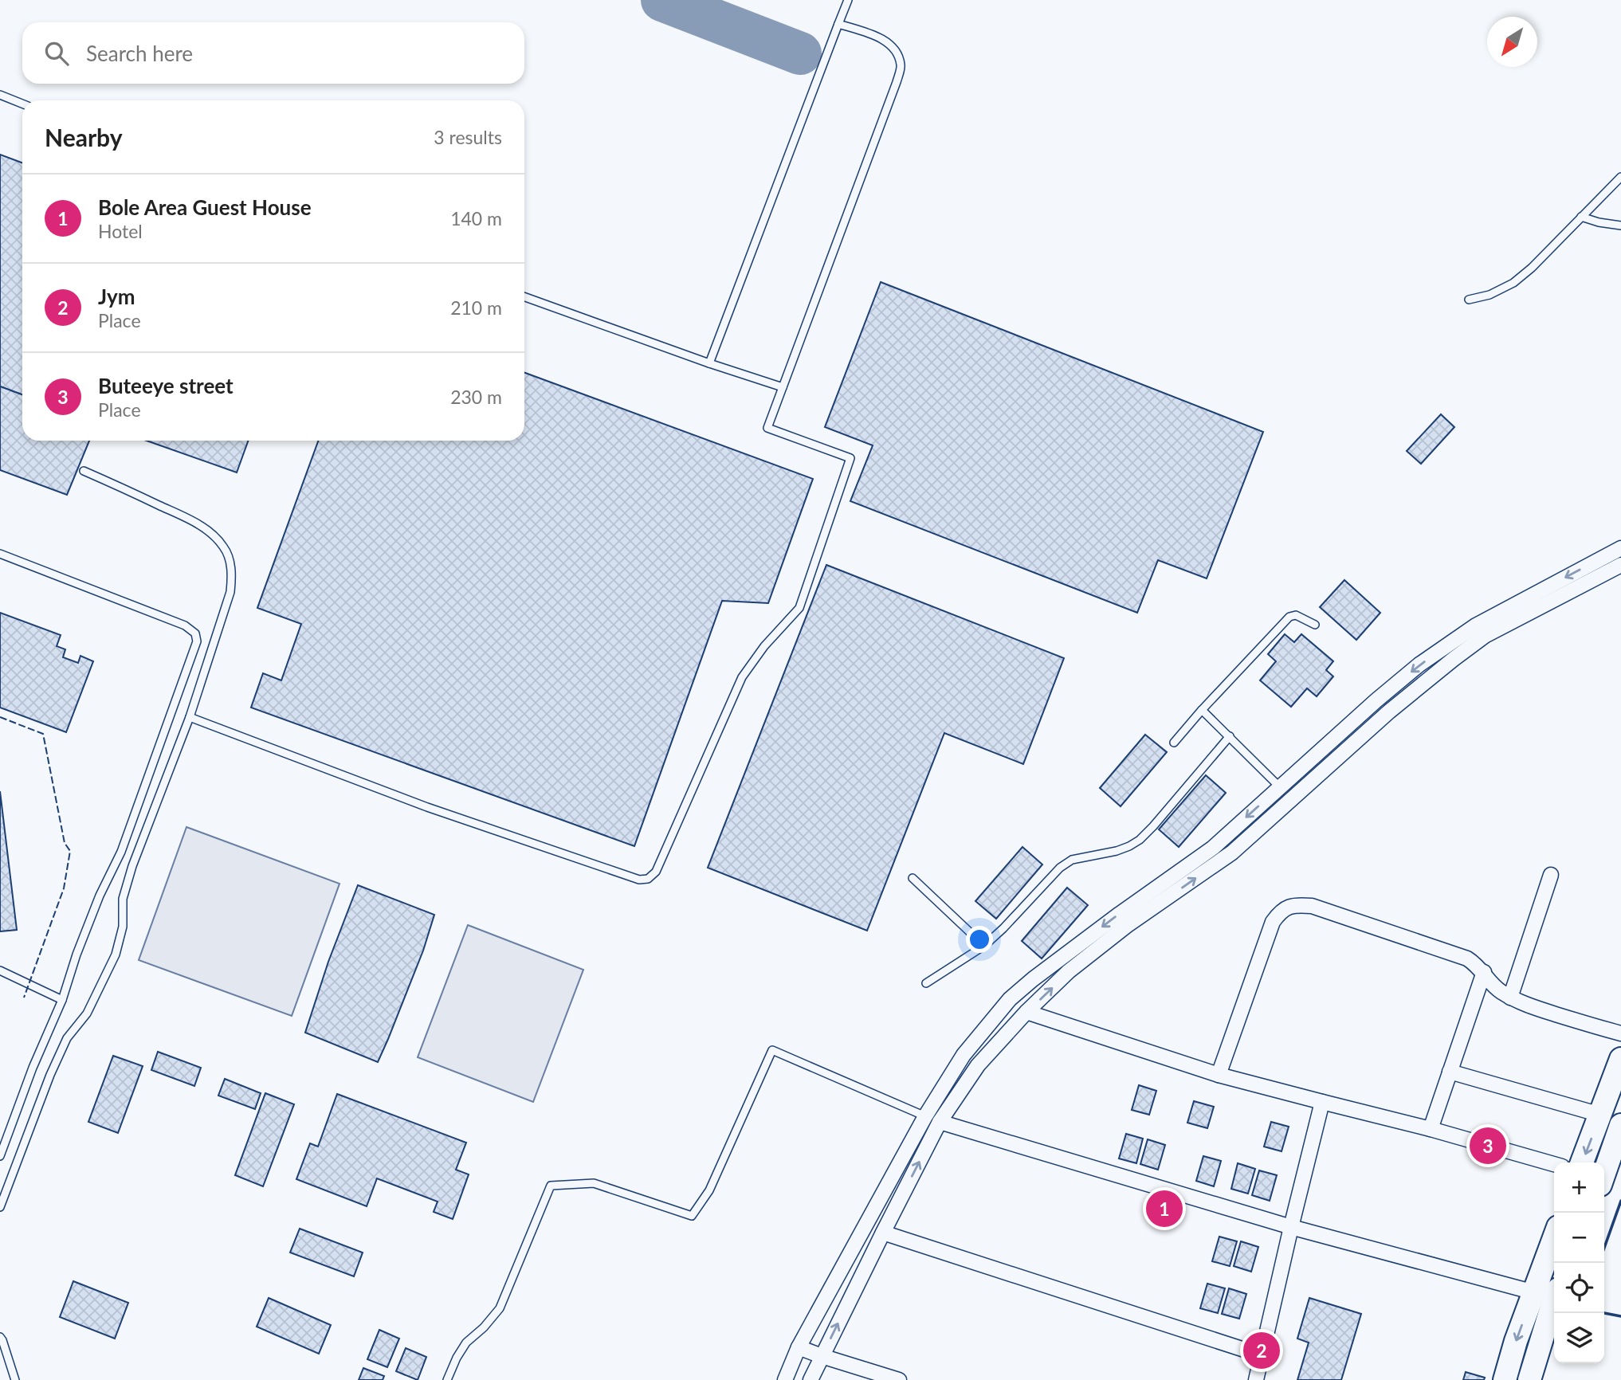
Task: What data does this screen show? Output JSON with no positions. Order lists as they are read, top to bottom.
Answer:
{
  "north": "bottom left",
  "page": {
    "search": "Search here",
    "heading": ["Nearby", "3 results"],
    "list": [
      {
        "mark": "1",
        "name": "Bole Area Guest House",
        "note": "Hotel",
        "value": "140 m"
      },
      {
        "mark": "2",
        "name": "Jym",
        "note": "Place",
        "value": "210 m"
      },
      {
        "mark": "3",
        "name": "Buteeye street",
        "note": "Place",
        "value": "230 m"
      }
    ],
    "pins": ["3", "1", "2"],
    "map_buttons": ["+", "−"]
  }
}
